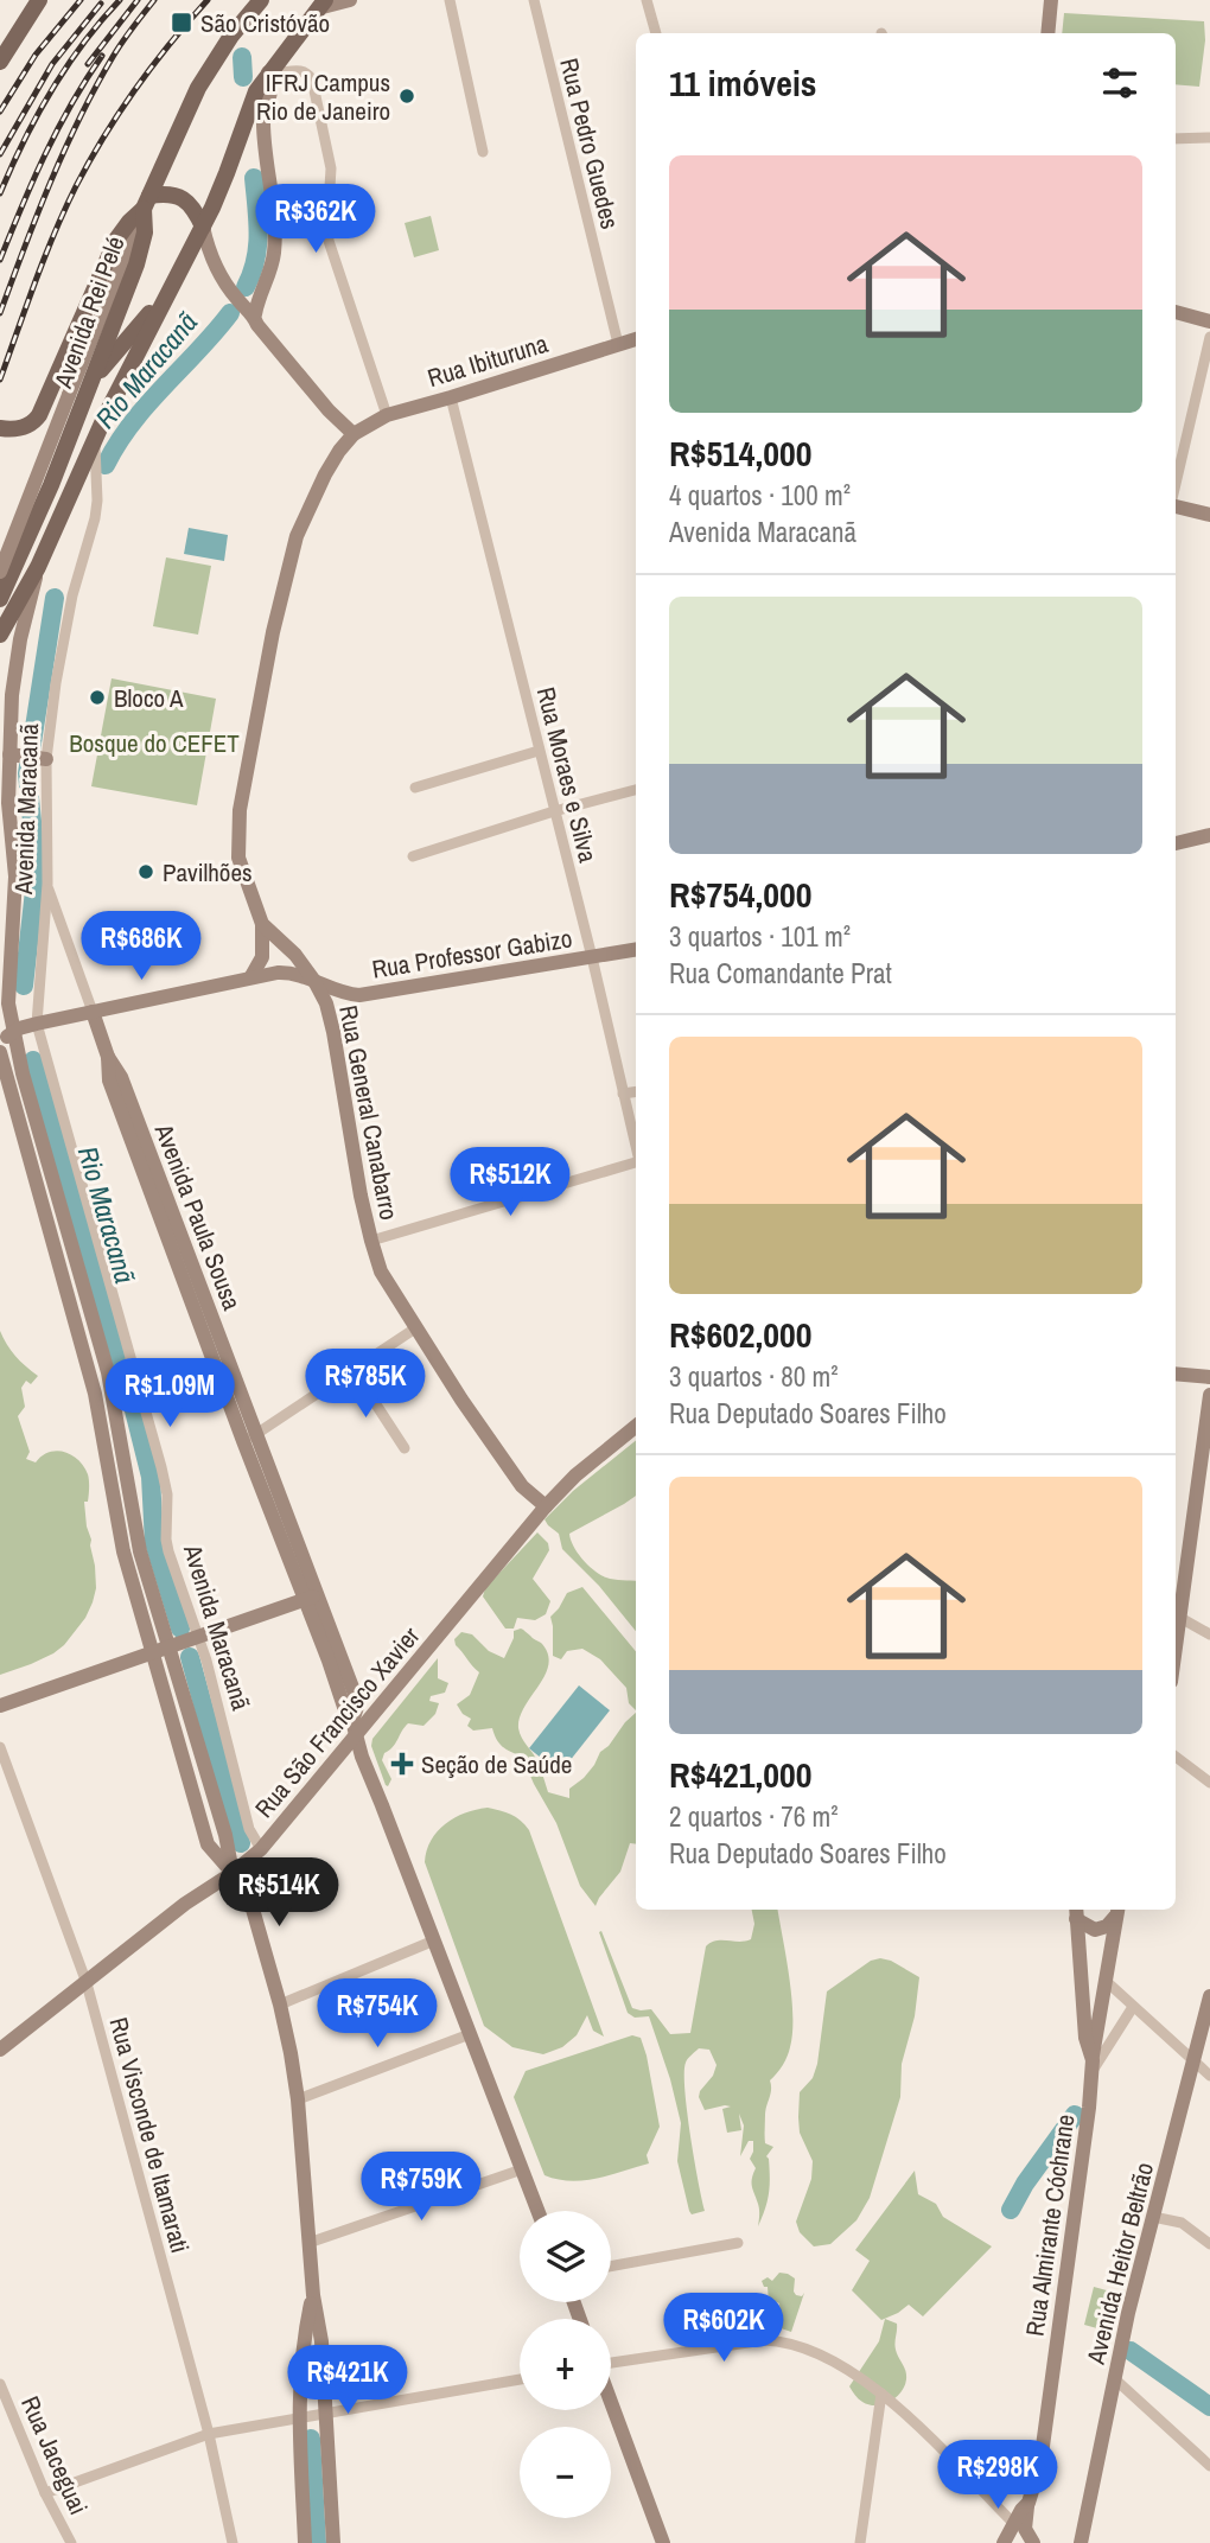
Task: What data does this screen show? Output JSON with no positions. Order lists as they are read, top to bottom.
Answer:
{
  "streets": {
    "main road": ["Avenida Rei Pelé"],
    "street": [
      "Rua Pedro Guedes",
      "Rua Ibituruna",
      "Rua Moraes e Silva",
      "Avenida Maracanã",
      "Rua Professor Gabizo",
      "Rua General Canabarro",
      "Avenida Paula Sousa",
      "Rua São Francisco Xavier",
      "Rua Visconde de Itamarati",
      "Rua Almirante Cóchrane",
      "Avenida Heitor Beltrão",
      "Rua Jaceguai"
    ]
  },
  "crossings": [
    ["Rua Pedro Guedes", "Rua Ibituruna"],
    ["Avenida Rei Pelé", "Avenida Maracanã"],
    ["Rua Ibituruna", "Rua Moraes e Silva"],
    ["Rua Ibituruna", "Rua General Canabarro"],
    ["Rua Moraes e Silva", "Rua Professor Gabizo"],
    ["Avenida Maracanã", "Rua Professor Gabizo"],
    ["Avenida Maracanã", "Avenida Paula Sousa"],
    ["Avenida Maracanã", "Rua São Francisco Xavier"],
    ["Rua Professor Gabizo", "Rua General Canabarro"],
    ["Rua Professor Gabizo", "Avenida Paula Sousa"],
    ["Rua General Canabarro", "Rua São Francisco Xavier"],
    ["Avenida Paula Sousa", "Rua São Francisco Xavier"],
    ["Rua São Francisco Xavier", "Rua Visconde de Itamarati"]
  ],
  "water": ["Rio Maracanã"],
  "parks": ["Bosque do CEFET"],
  "places": {
    "transit": ["São Cristóvão"],
    "other": ["IFRJ Campus Rio de Janeiro", "Bloco A", "Pavilhões"],
    "health": ["Seção de Saúde"]
  },
  "page": {
    "heading": "11 imóveis",
    "list": [
      {
        "name": "R$514,000",
        "note": "4 quartos · 100 m² · Avenida Maracanã"
      },
      {
        "name": "R$754,000",
        "note": "3 quartos · 101 m² · Rua Comandante Prat"
      },
      {
        "name": "R$602,000",
        "note": "3 quartos · 80 m² · Rua Deputado Soares Filho"
      },
      {
        "name": "R$421,000",
        "note": "2 quartos · 76 m² · Rua Deputado Soares Filho"
      }
    ],
    "price": [
      "R$362K",
      "R$686K",
      "R$512K",
      "R$785K",
      "R$1.09M",
      "R$514K",
      "R$754K",
      "R$759K",
      "R$602K",
      "R$421K",
      "R$298K"
    ],
    "map_buttons": ["+", "−"]
  }
}
